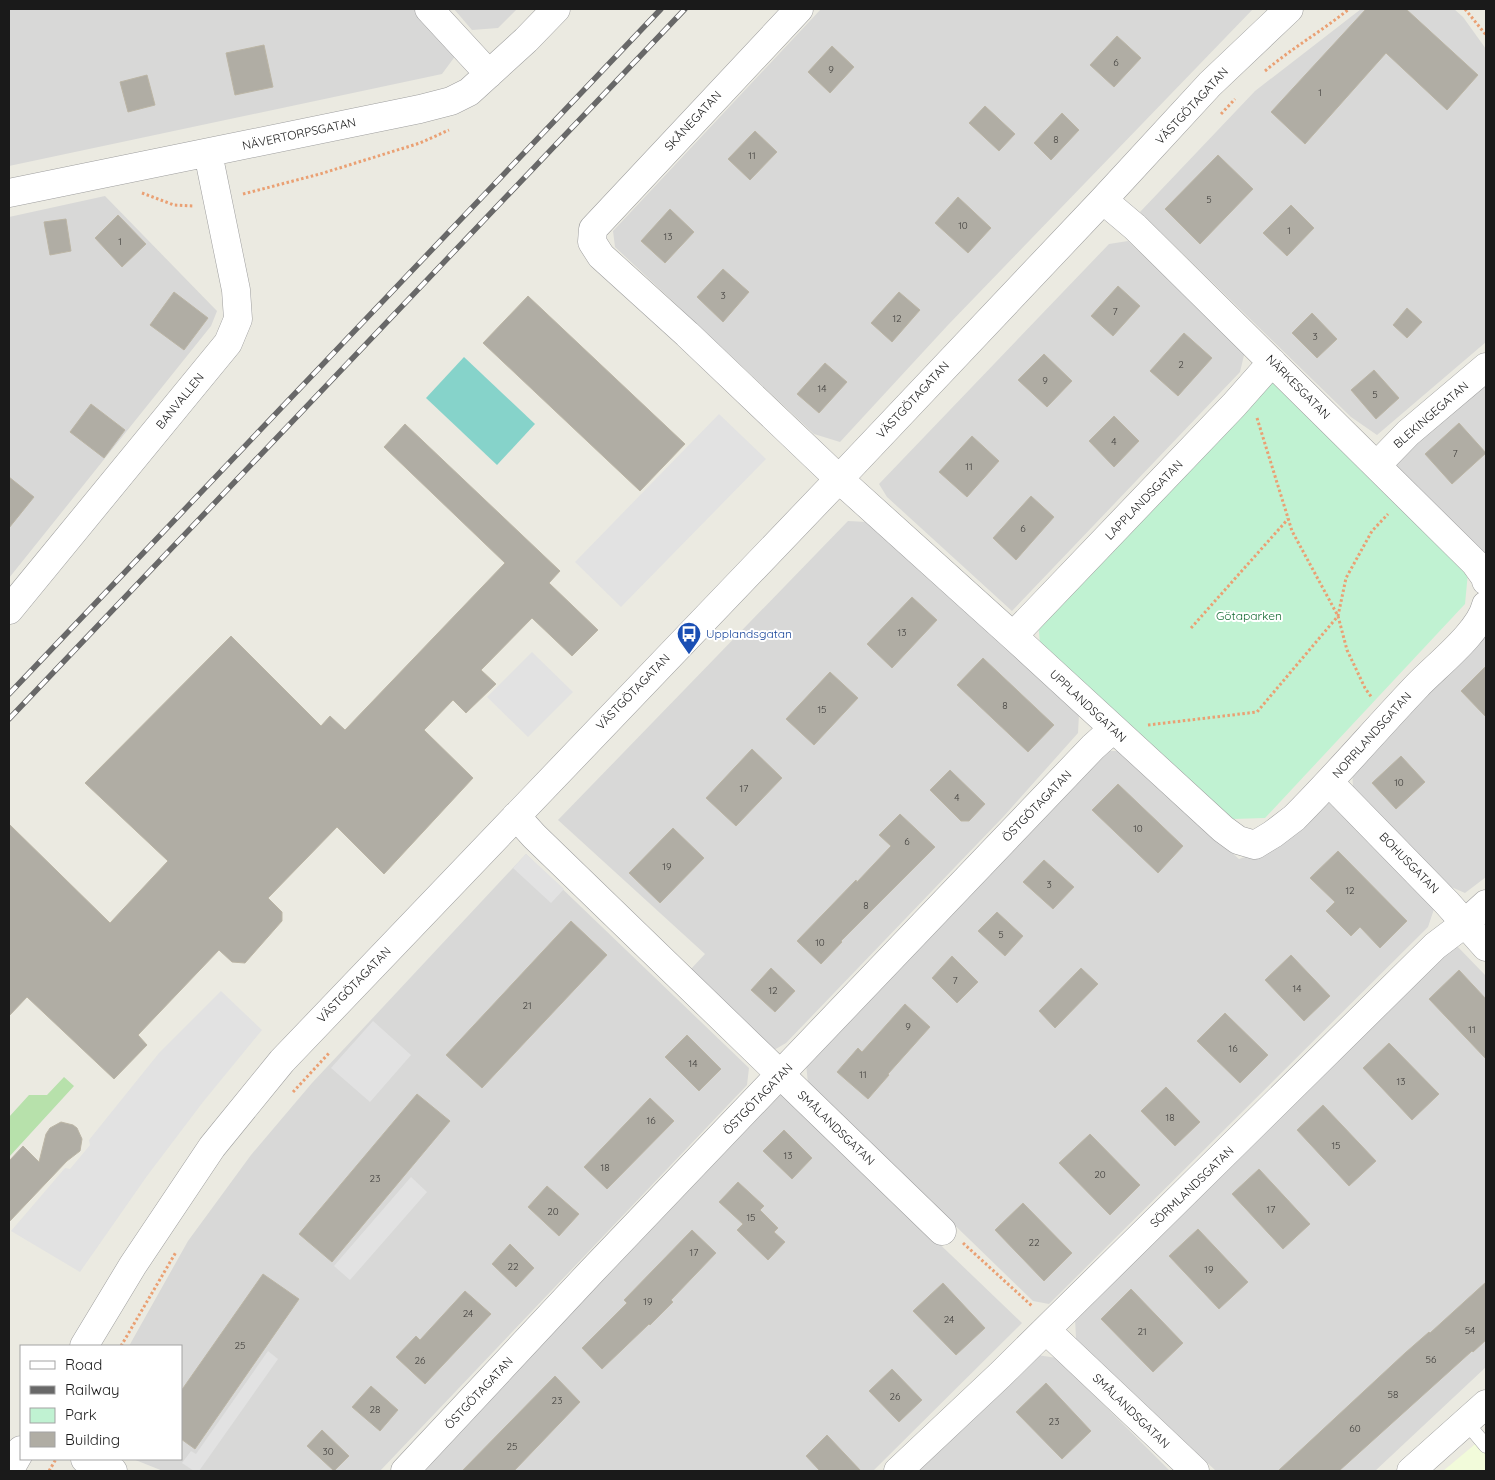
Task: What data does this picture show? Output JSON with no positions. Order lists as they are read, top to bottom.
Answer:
{
  "streets": {
    "street": [
      "VÄSTGÖTAGATAN",
      "SKÅNEGATAN",
      "NÄVERTORPSGATAN",
      "NÄRKESGATAN",
      "BANVALLEN",
      "BLEKINGEGATAN",
      "LAPPLANDSGATAN",
      "UPPLANDSGATAN",
      "NORRLANDSGATAN",
      "ÖSTGÖTAGATAN",
      "BOHUSGATAN",
      "SMÅLANDSGATAN",
      "SÖRMLANDSGATAN"
    ]
  },
  "crossings": [
    ["VÄSTGÖTAGATAN", "NÄRKESGATAN"],
    ["VÄSTGÖTAGATAN", "UPPLANDSGATAN"],
    ["VÄSTGÖTAGATAN", "SMÅLANDSGATAN"],
    ["SKÅNEGATAN", "UPPLANDSGATAN"],
    ["NÄVERTORPSGATAN", "BANVALLEN"],
    ["NÄRKESGATAN", "BLEKINGEGATAN"],
    ["NÄRKESGATAN", "LAPPLANDSGATAN"],
    ["LAPPLANDSGATAN", "UPPLANDSGATAN"],
    ["UPPLANDSGATAN", "NORRLANDSGATAN"],
    ["UPPLANDSGATAN", "ÖSTGÖTAGATAN"],
    ["NORRLANDSGATAN", "BOHUSGATAN"],
    ["ÖSTGÖTAGATAN", "SMÅLANDSGATAN"],
    ["BOHUSGATAN", "SÖRMLANDSGATAN"],
    ["SMÅLANDSGATAN", "SÖRMLANDSGATAN"]
  ],
  "parks": ["Götaparken"],
  "places": {
    "bus stop": ["Upplandsgatan"]
  },
  "house_numbers": [
    "6",
    "9",
    "1",
    "8",
    "11",
    "5",
    "10",
    "1",
    "13",
    "1",
    "3",
    "7",
    "12",
    "3",
    "2",
    "9",
    "14",
    "5",
    "4",
    "7",
    "11",
    "6",
    "13",
    "8",
    "15",
    "10",
    "17",
    "4",
    "10",
    "6",
    "19",
    "3",
    "12",
    "8",
    "5",
    "10",
    "7",
    "14",
    "12",
    "21",
    "9",
    "11",
    "16",
    "14",
    "11",
    "13",
    "18",
    "16",
    "15",
    "13",
    "18",
    "20",
    "23",
    "17",
    "20",
    "15",
    "22",
    "17",
    "22",
    "19",
    "19",
    "24",
    "24",
    "54",
    "21",
    "25",
    "56",
    "26",
    "58",
    "26",
    "23",
    "28",
    "23",
    "60",
    "25",
    "30"
  ],
  "legend": [
    "Road",
    "Railway",
    "Park",
    "Building"
  ]
}
